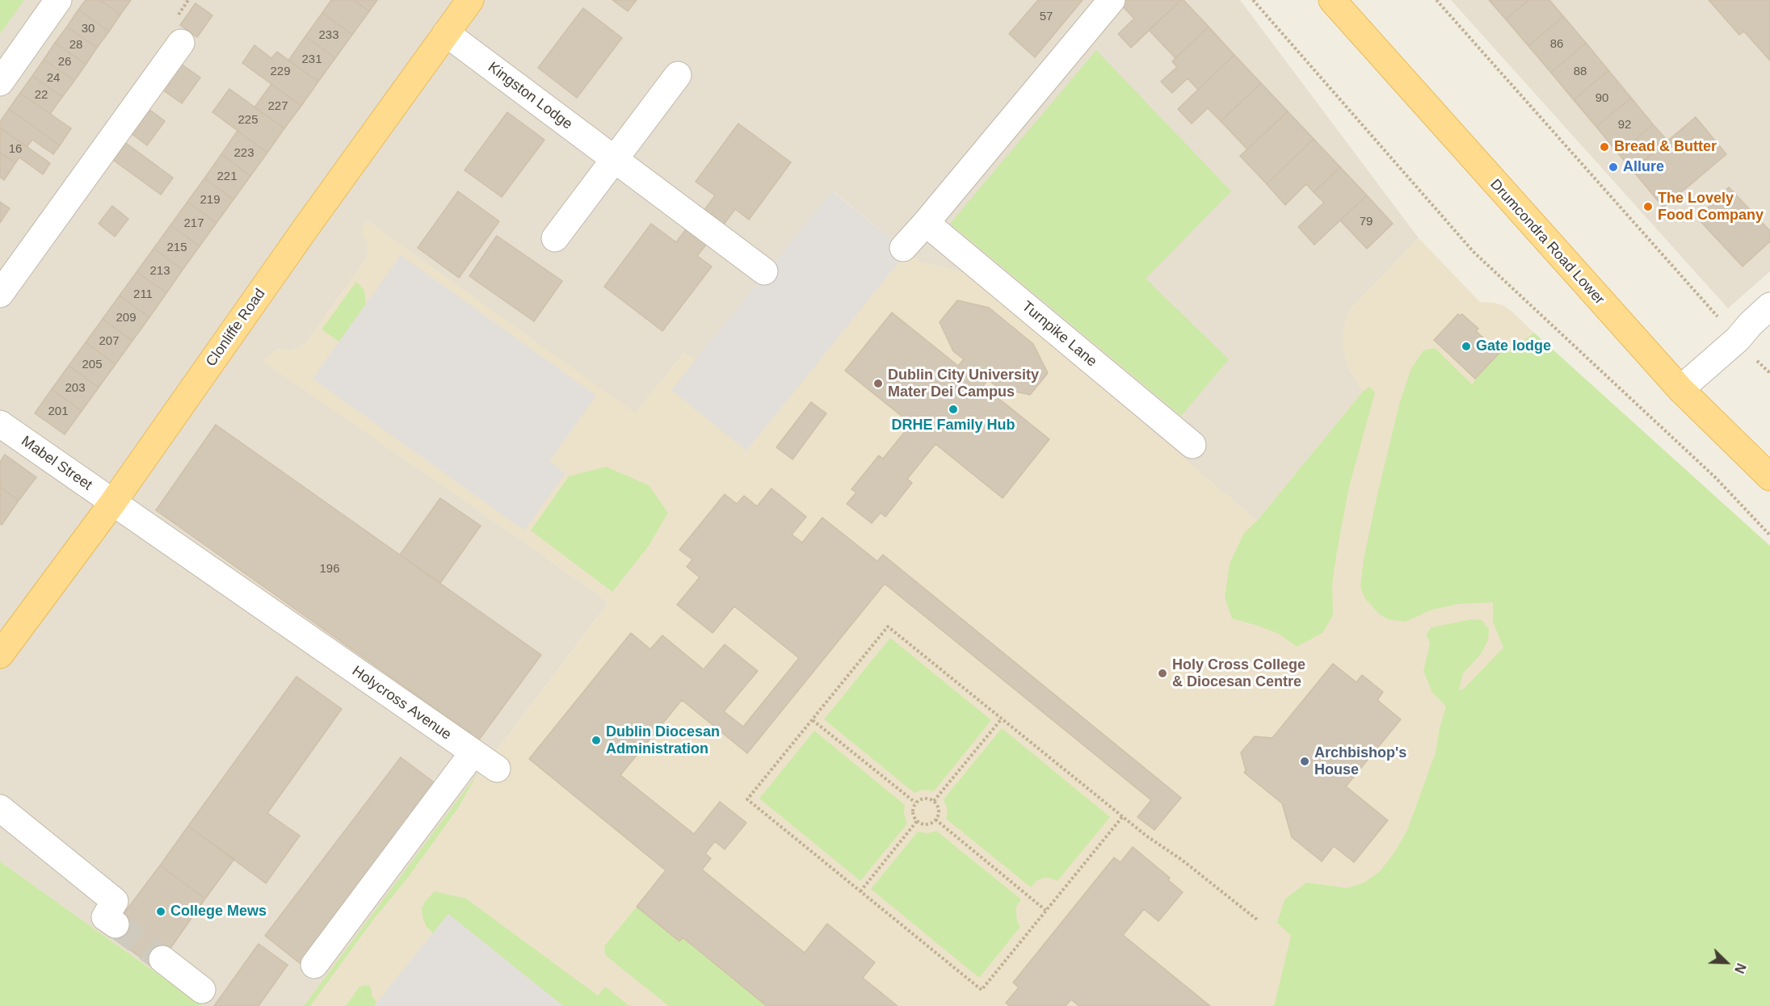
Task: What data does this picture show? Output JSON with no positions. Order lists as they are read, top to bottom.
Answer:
{
  "streets": {
    "main road": ["Drumcondra Road Lower", "Clonliffe Road"],
    "street": [
      "Kingston Lodge",
      "Turnpike Lane",
      "Mabel Street",
      "Holycross Avenue"
    ]
  },
  "crossings": [
    ["Kingston Lodge", "Clonliffe Road"],
    ["Clonliffe Road", "Mabel Street"],
    ["Clonliffe Road", "Holycross Avenue"],
    ["Mabel Street", "Holycross Avenue"]
  ],
  "places": [
    "Bread & Butter",
    "Allure",
    "The Lovely Food Company",
    "Gate lodge",
    "Dublin City University Mater Dei Campus",
    "DRHE Family Hub",
    "Holy Cross College & Diocesan Centre",
    "Dublin Diocesan Administration",
    "Archbishop's House",
    "College Mews"
  ],
  "house_numbers": [
    "57",
    "30",
    "233",
    "86",
    "28",
    "231",
    "26",
    "229",
    "88",
    "24",
    "22",
    "90",
    "227",
    "225",
    "92",
    "16",
    "223",
    "221",
    "219",
    "79",
    "217",
    "215",
    "213",
    "211",
    "209",
    "207",
    "205",
    "203",
    "201",
    "196"
  ],
  "north": "bottom right"
}
